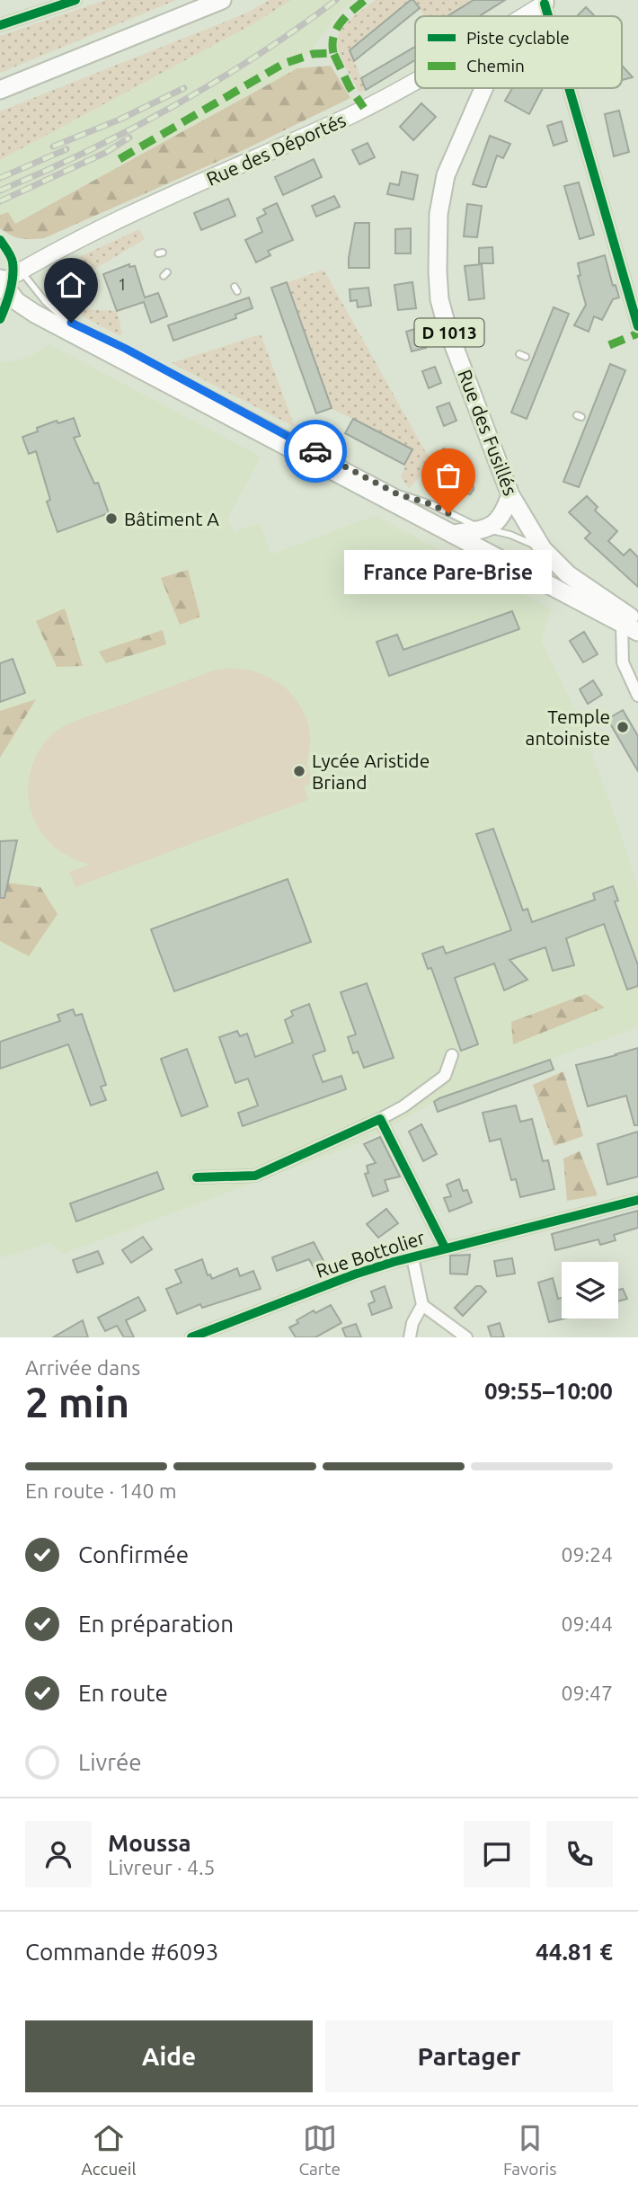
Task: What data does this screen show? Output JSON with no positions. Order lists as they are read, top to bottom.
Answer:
{
  "streets": {
    "main road": ["Rue des Déportés", "D 1013", "Rue des Fusillés"],
    "street": ["Rue Bottolier"]
  },
  "crossings": [
    ["Rue des Déportés", "Rue des Fusillés"],
    ["D 1013", "Rue des Fusillés"]
  ],
  "places": [
    "France Pare-Brise",
    "Bâtiment A",
    "Temple antoiniste",
    "Lycée Aristide Briand"
  ],
  "house_numbers": ["1"],
  "legend": ["Piste cyclable", "Chemin"],
  "page": {
    "bubble": "France Pare-Brise",
    "heading": ["2 min", "Arrivée dans", "09:55–10:00"],
    "panel": [
      "Moussa",
      "Livreur · 4.5",
      "Commande #6093",
      "44.81 €"
    ],
    "bar": "En route · 140 m",
    "list": [
      ["Confirmée", "09:24"],
      ["En préparation", "09:44"],
      ["En route", "09:47"],
      "Livrée"
    ],
    "buttons": ["Aide", "Partager"],
    "tabs": ["Accueil", "Carte", "Favoris"]
  }
}
